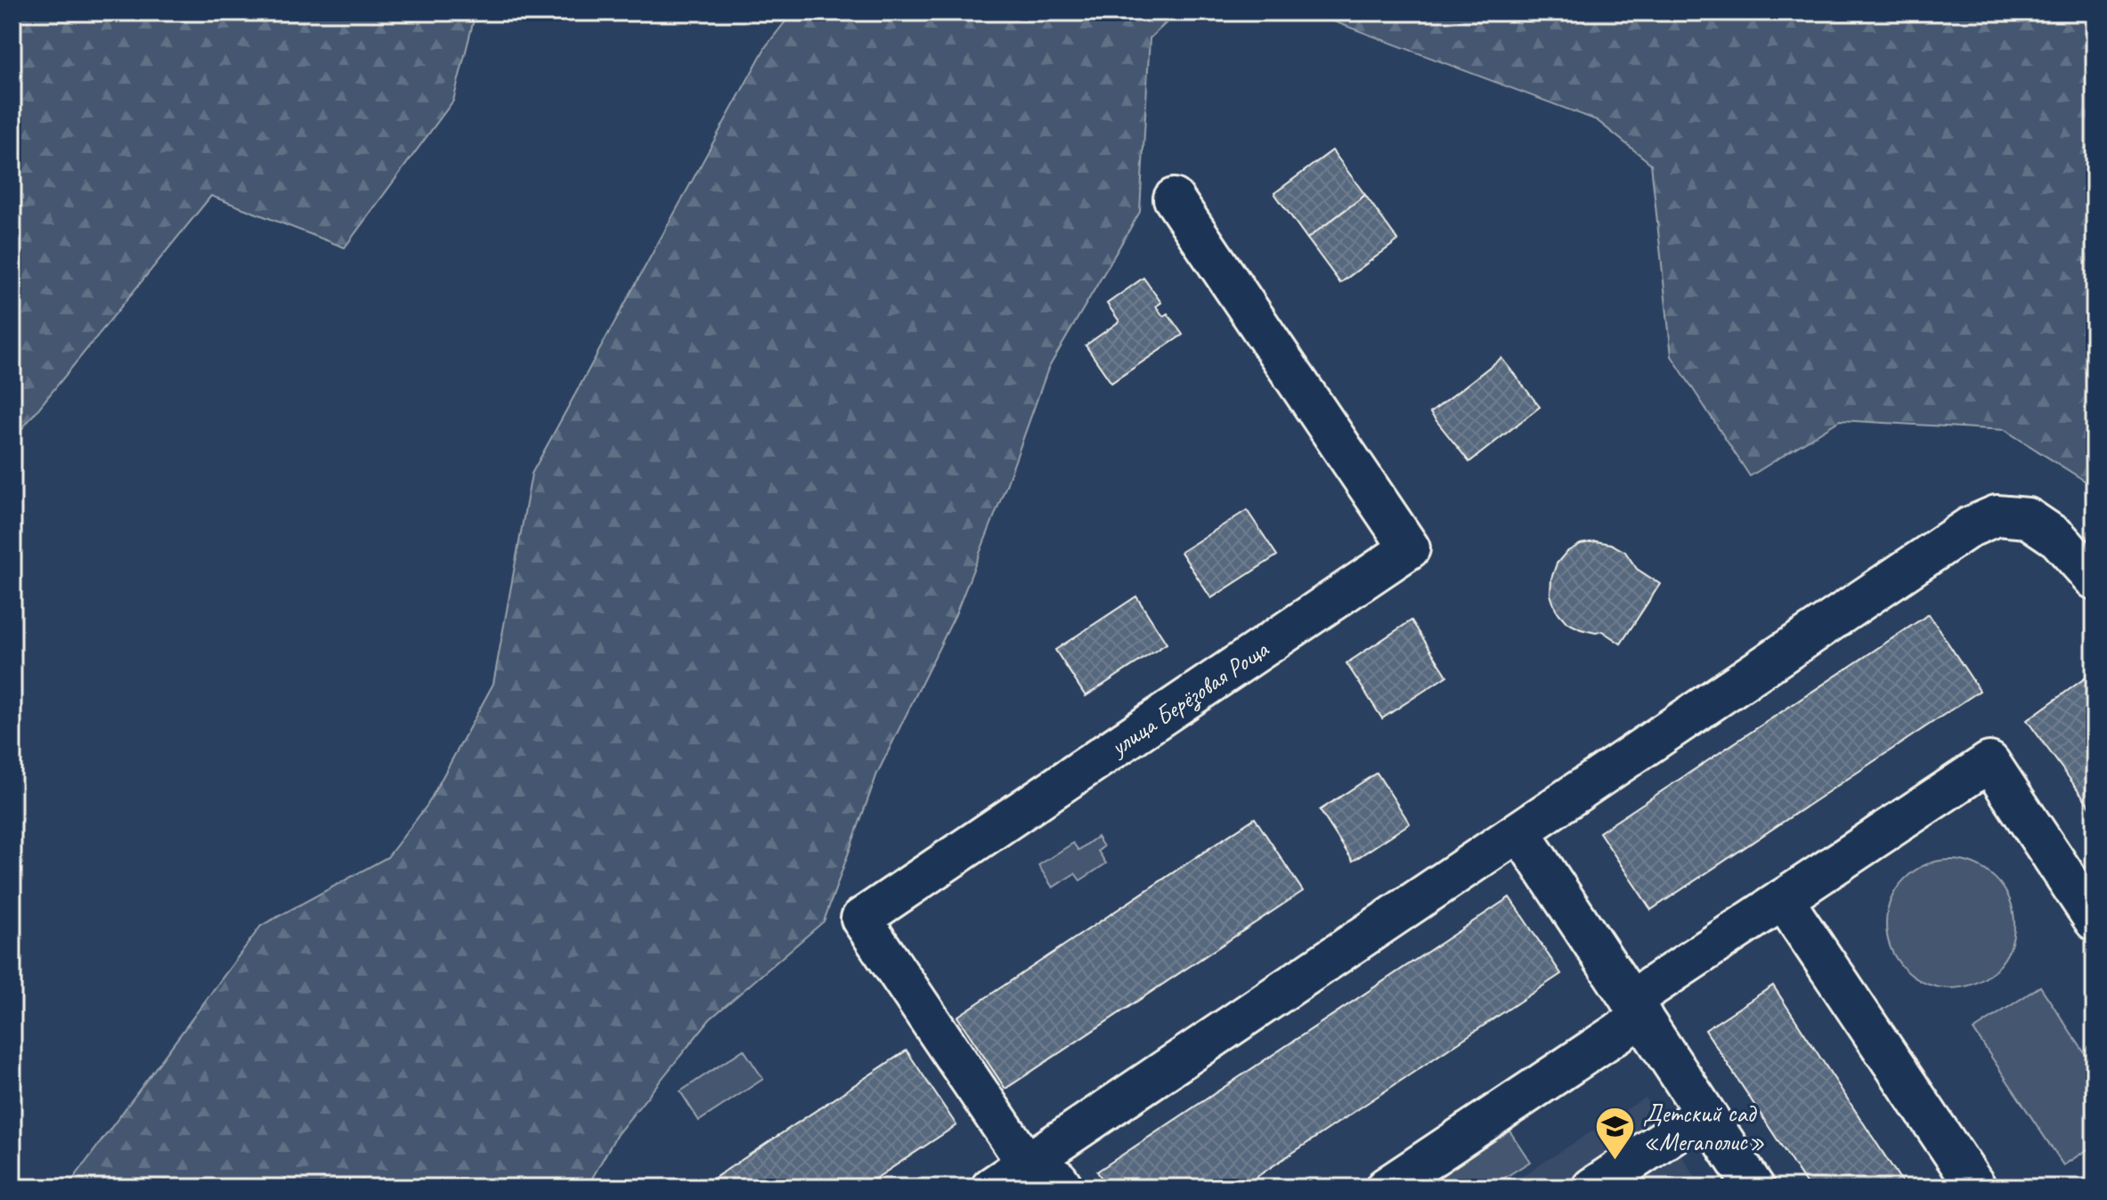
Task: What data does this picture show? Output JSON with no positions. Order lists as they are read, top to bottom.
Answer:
{
  "streets": {
    "street": ["улица Берёзовая Роща"]
  },
  "places": {
    "school or university": ["Детский сад «Мегаполис»"]
  }
}
